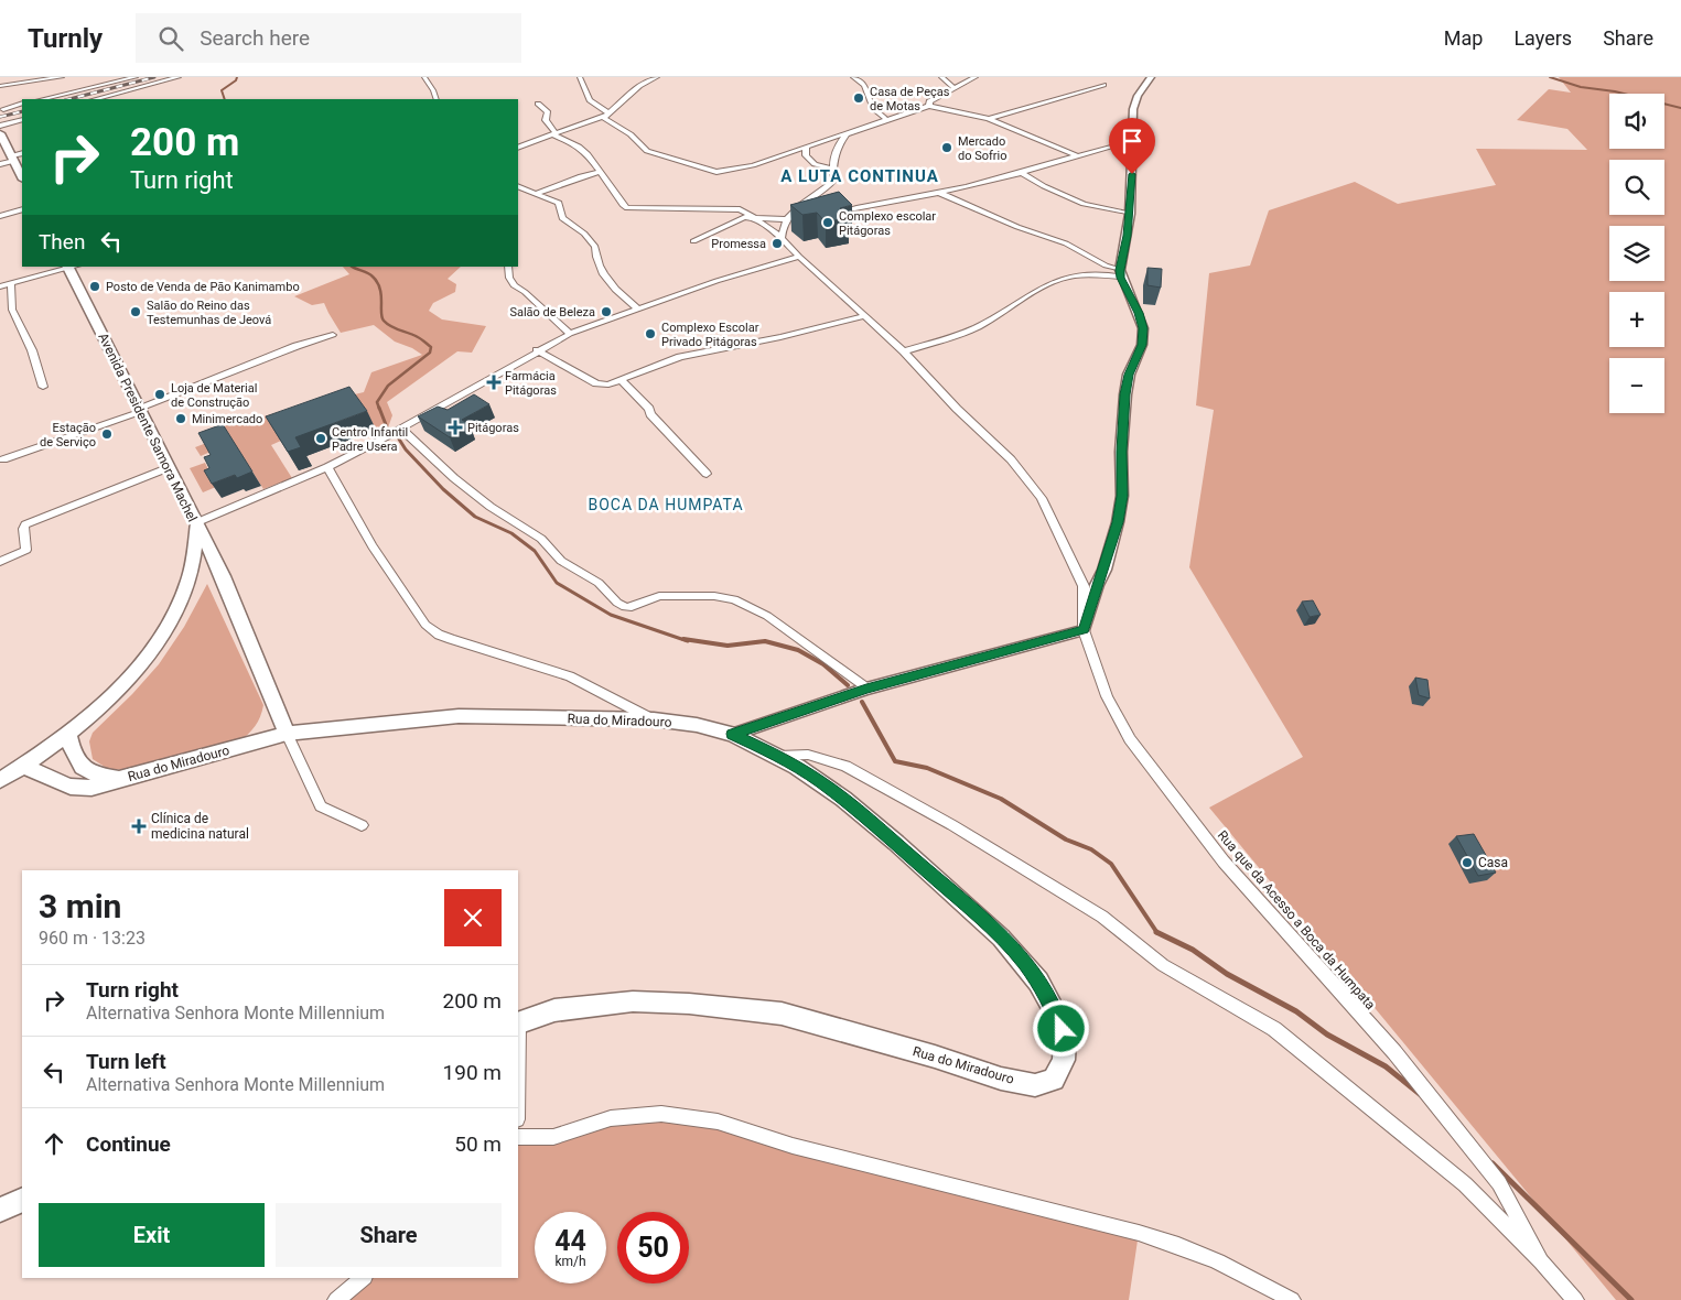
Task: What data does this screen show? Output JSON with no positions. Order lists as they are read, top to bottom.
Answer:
{
  "streets": {
    "main road": ["Avenida Presidente Samora Machel", "Rua do Miradouro"],
    "street": ["Rua que da Acesso a Boca da Humpata"]
  },
  "crossings": [
    ["Avenida Presidente Samora Machel", "Rua do Miradouro"]
  ],
  "districts": ["A LUTA CONTINUA", "BOCA DA HUMPATA"],
  "places": {
    "other": [
      "Casa de Peças de Motas",
      "Mercado do Sofrio",
      "Complexo escolar Pitágoras",
      "Promessa",
      "Posto de Venda de Pão Kanimambo",
      "Salão do Reino das Testemunhas de Jeová",
      "Salão de Beleza",
      "Complexo Escolar Privado Pitágoras",
      "Loja de Material de Construção",
      "Minimercado",
      "Estação de Serviço",
      "Centro Infantil Padre Usera",
      "Casa"
    ],
    "health": ["Farmácia Pitágoras", "Pitágoras", "Clínica de medicina natural"]
  },
  "page": {
    "header": "Turnly",
    "search": "Search here",
    "nav": ["Map", "Layers", "Share"],
    "map_buttons": ["+", "−"],
    "turn": ["200 m", "Turn right"],
    "then": "Then",
    "heading": ["3 min", "960 m · 13:23"],
    "list": [
      {
        "name": "Turn right",
        "note": "Alternativa Senhora Monte Millennium",
        "value": "200 m"
      },
      {
        "name": "Turn left",
        "note": "Alternativa Senhora Monte Millennium",
        "value": "190 m"
      },
      {
        "name": "Continue",
        "value": "50 m"
      }
    ],
    "buttons": ["Exit", "Share"],
    "speed": "44 km/h",
    "limit": "50"
  }
}
